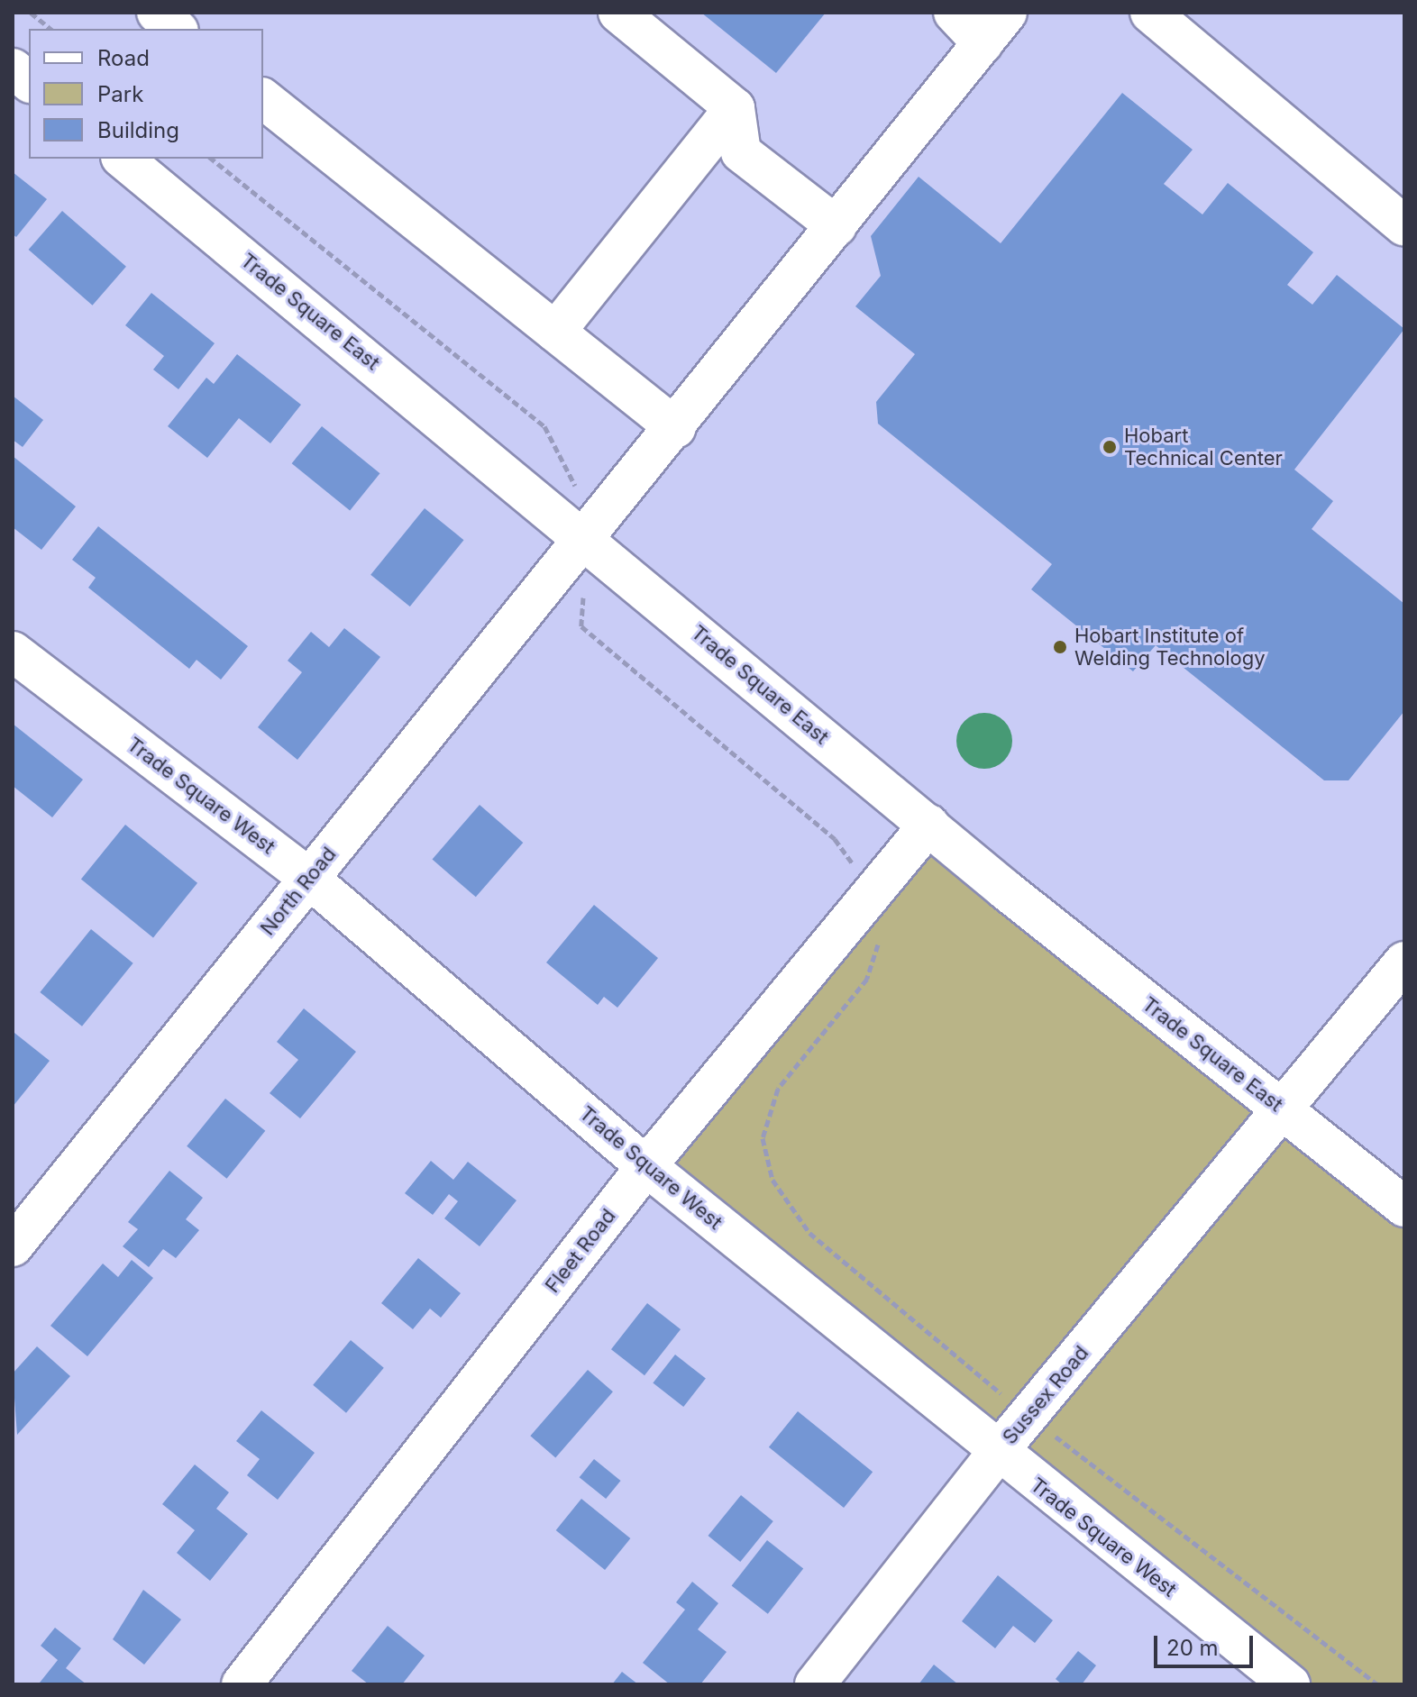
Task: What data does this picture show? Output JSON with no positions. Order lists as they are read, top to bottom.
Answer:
{
  "streets": {
    "street": [
      "Trade Square East",
      "Trade Square West",
      "North Road",
      "Fleet Road",
      "Sussex Road"
    ]
  },
  "crossings": [
    ["Trade Square East", "North Road"],
    ["Trade Square East", "Fleet Road"],
    ["Trade Square East", "Sussex Road"],
    ["Trade Square West", "North Road"],
    ["Trade Square West", "Fleet Road"],
    ["Trade Square West", "Sussex Road"]
  ],
  "places": ["Hobart Technical Center", "Hobart Institute of Welding Technology"],
  "legend": ["Road", "Park", "Building"],
  "scale_bar": "20 m"
}
